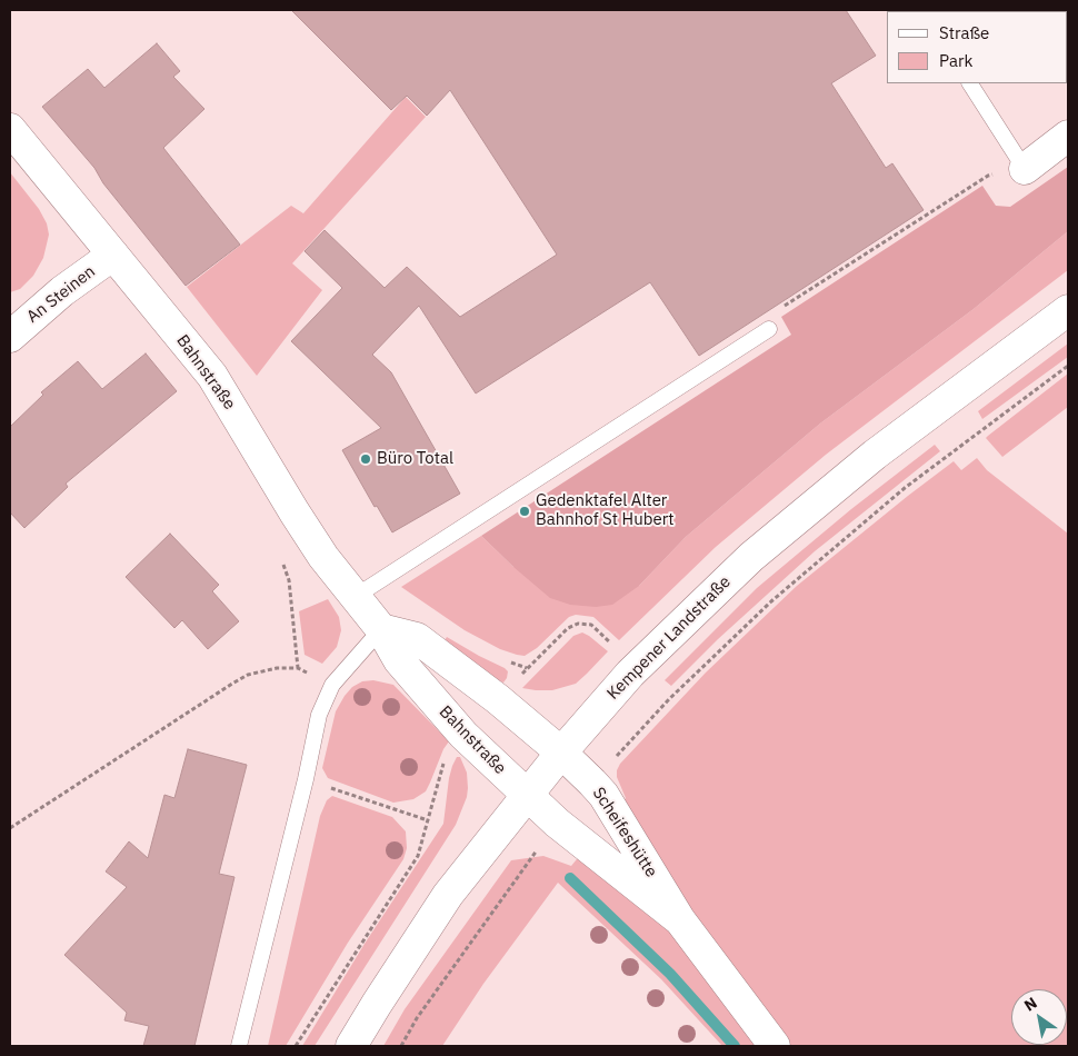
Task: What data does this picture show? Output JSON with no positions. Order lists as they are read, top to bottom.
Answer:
{
  "streets": {
    "street": [
      "An Steinen",
      "Bahnstraße",
      "Kempener Landstraße",
      "Scheifeshütte"
    ]
  },
  "crossings": [
    ["An Steinen", "Bahnstraße"],
    ["Bahnstraße", "Kempener Landstraße"],
    ["Bahnstraße", "Scheifeshütte"],
    ["Kempener Landstraße", "Scheifeshütte"]
  ],
  "places": ["Büro Total", "Gedenktafel Alter Bahnhof St Hubert"],
  "legend": ["Straße", "Park"],
  "north": "top left"
}
